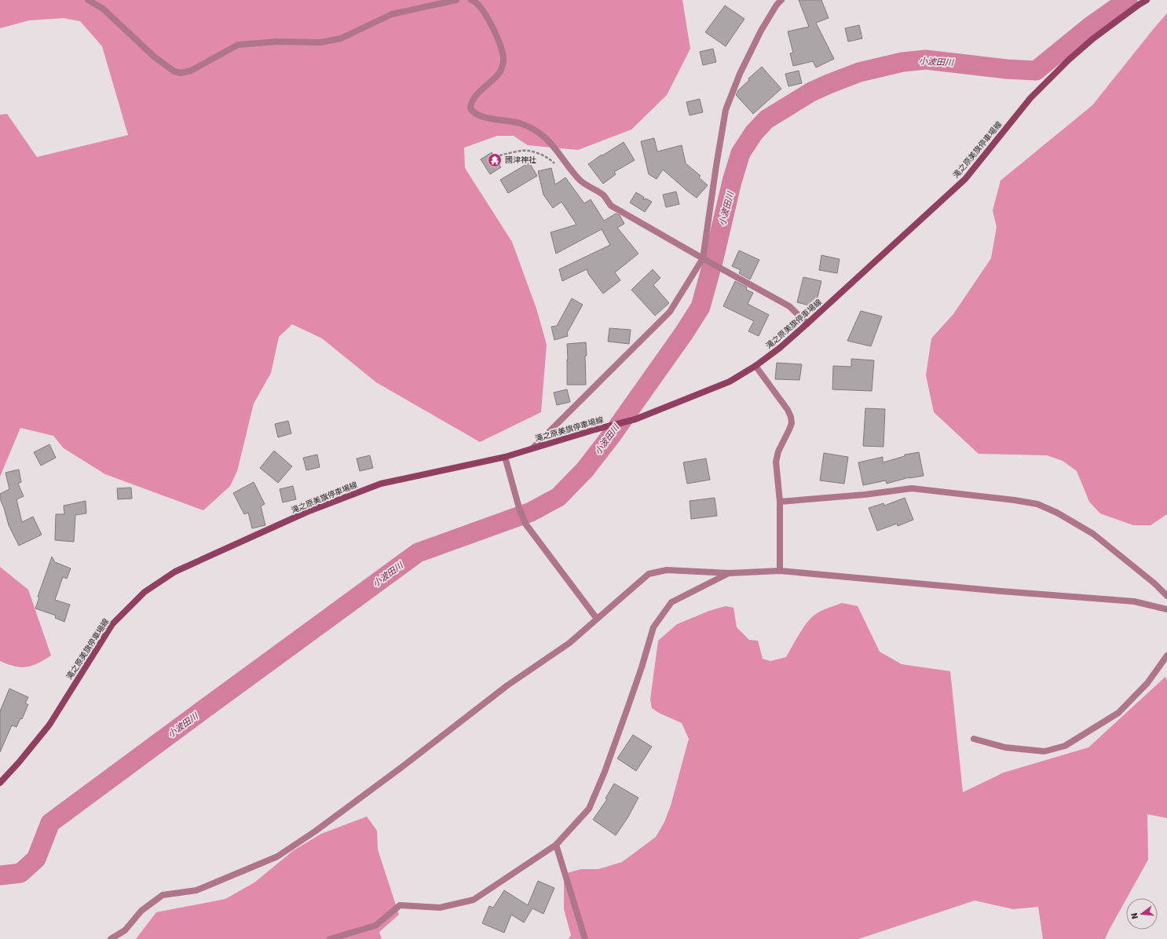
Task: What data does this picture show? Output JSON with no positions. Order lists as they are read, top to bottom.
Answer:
{
  "streets": {
    "main road": ["滝之原美旗停車場線"]
  },
  "water": ["小波田川"],
  "places": {
    "temple": ["國津神社"]
  },
  "north": "left"
}
